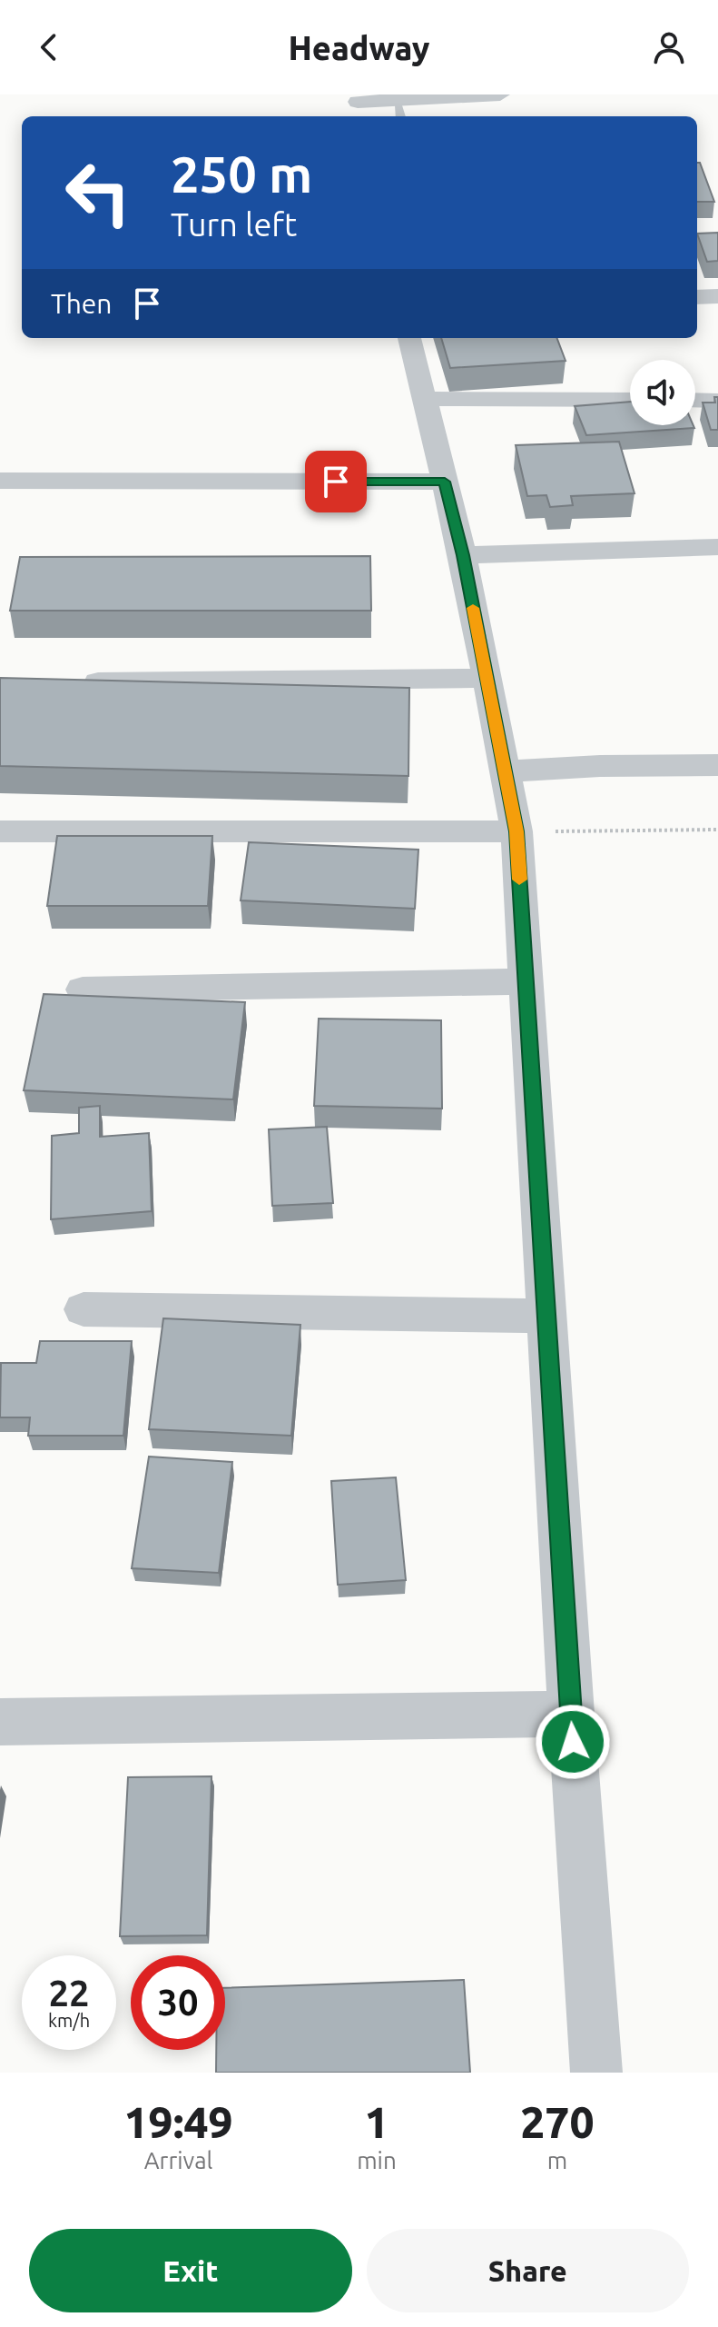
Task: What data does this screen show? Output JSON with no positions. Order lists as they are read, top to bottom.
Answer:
{
  "page": {
    "header": "Headway",
    "turn": ["250 m", "Turn left"],
    "then": "Then",
    "speed": "22 km/h",
    "limit": "30",
    "eta": [
      "19:49",
      "Arrival",
      "1",
      "min",
      "270",
      "m"
    ],
    "buttons": ["Exit", "Share"]
  }
}
